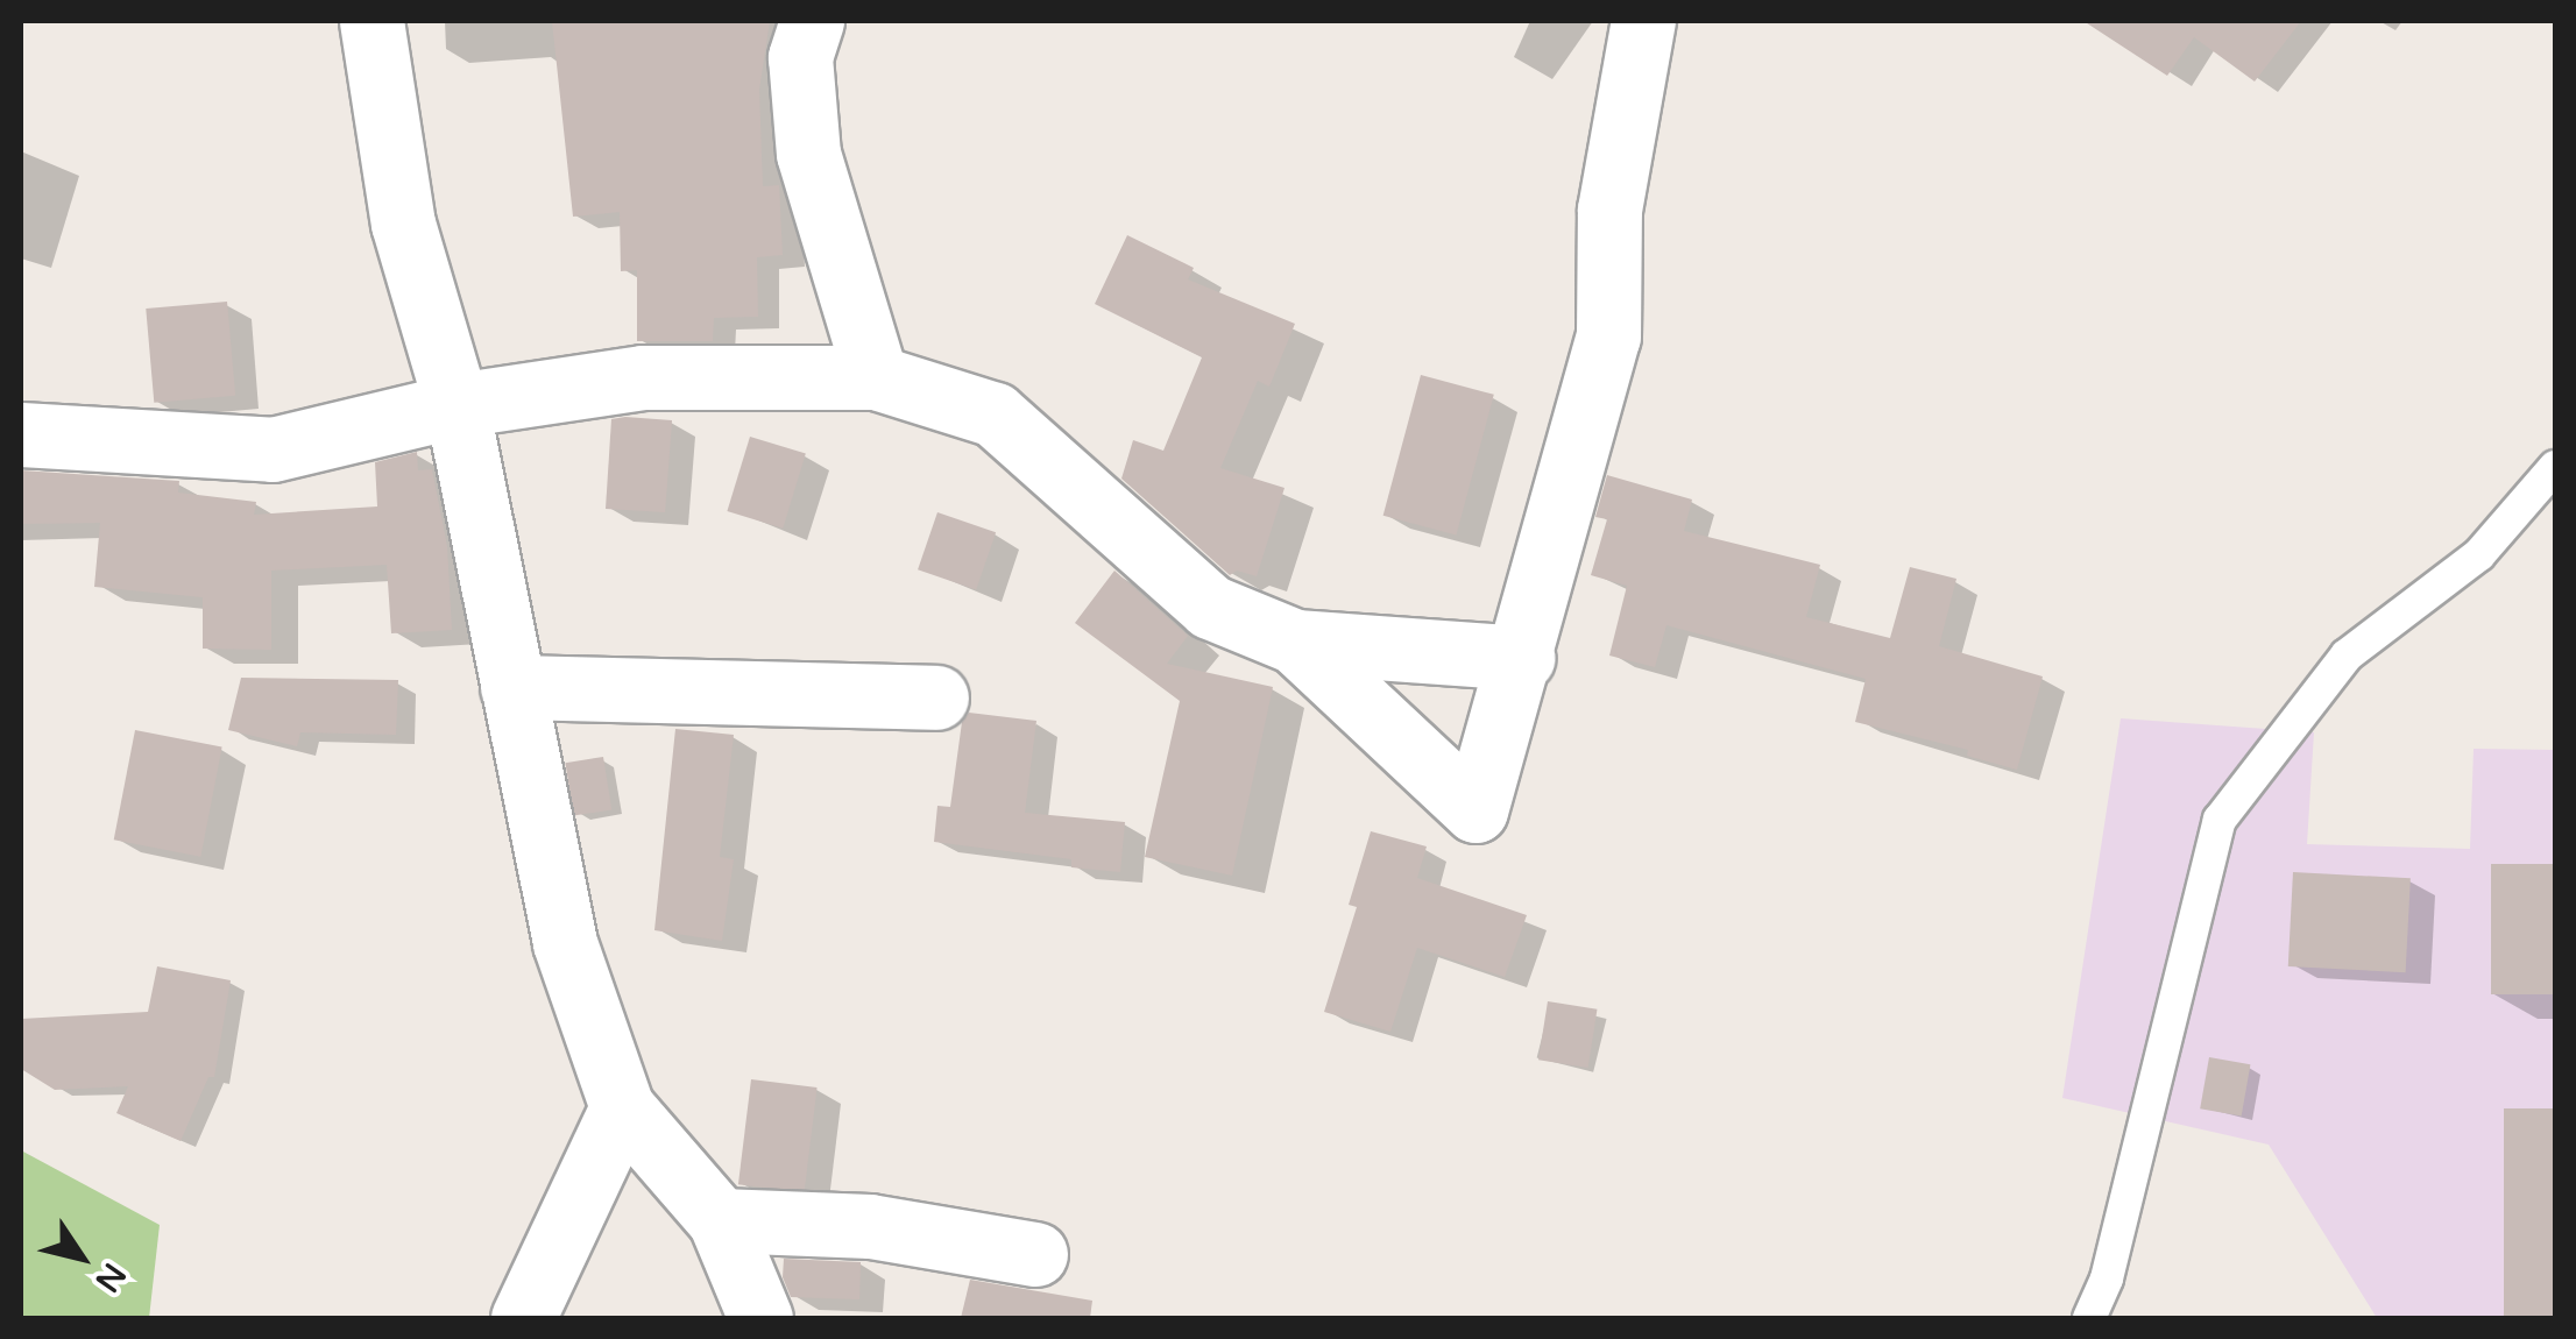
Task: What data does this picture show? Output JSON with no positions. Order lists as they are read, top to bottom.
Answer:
{
  "north": "bottom right"
}
